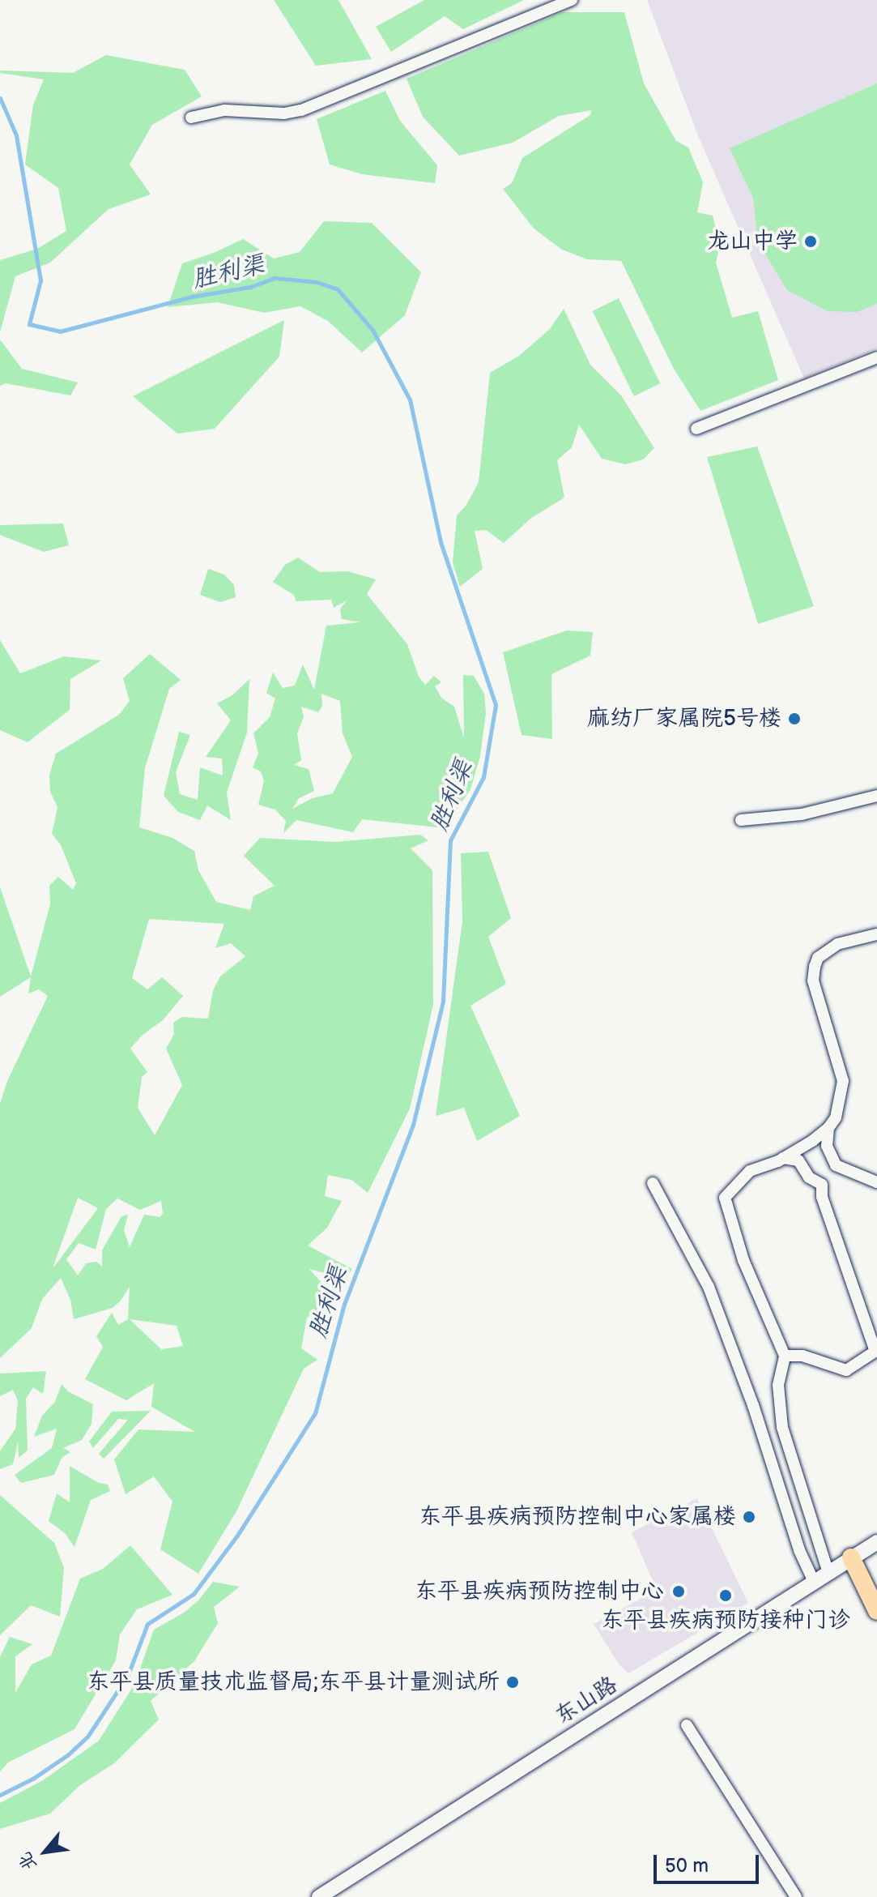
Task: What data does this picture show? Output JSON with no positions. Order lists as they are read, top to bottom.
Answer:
{
  "streets": {
    "street": ["东山路"]
  },
  "water": ["胜利渠"],
  "places": [
    "龙山中学",
    "麻纺厂家属院5号楼",
    "东平县疾病预防控制中心家属楼",
    "东平县疾病预防控制中心",
    "东平县疾病预防接种门诊",
    "东平县质量技术监督局;东平县计量测试所"
  ],
  "scale_bar": "50 m",
  "north": "bottom left"
}
